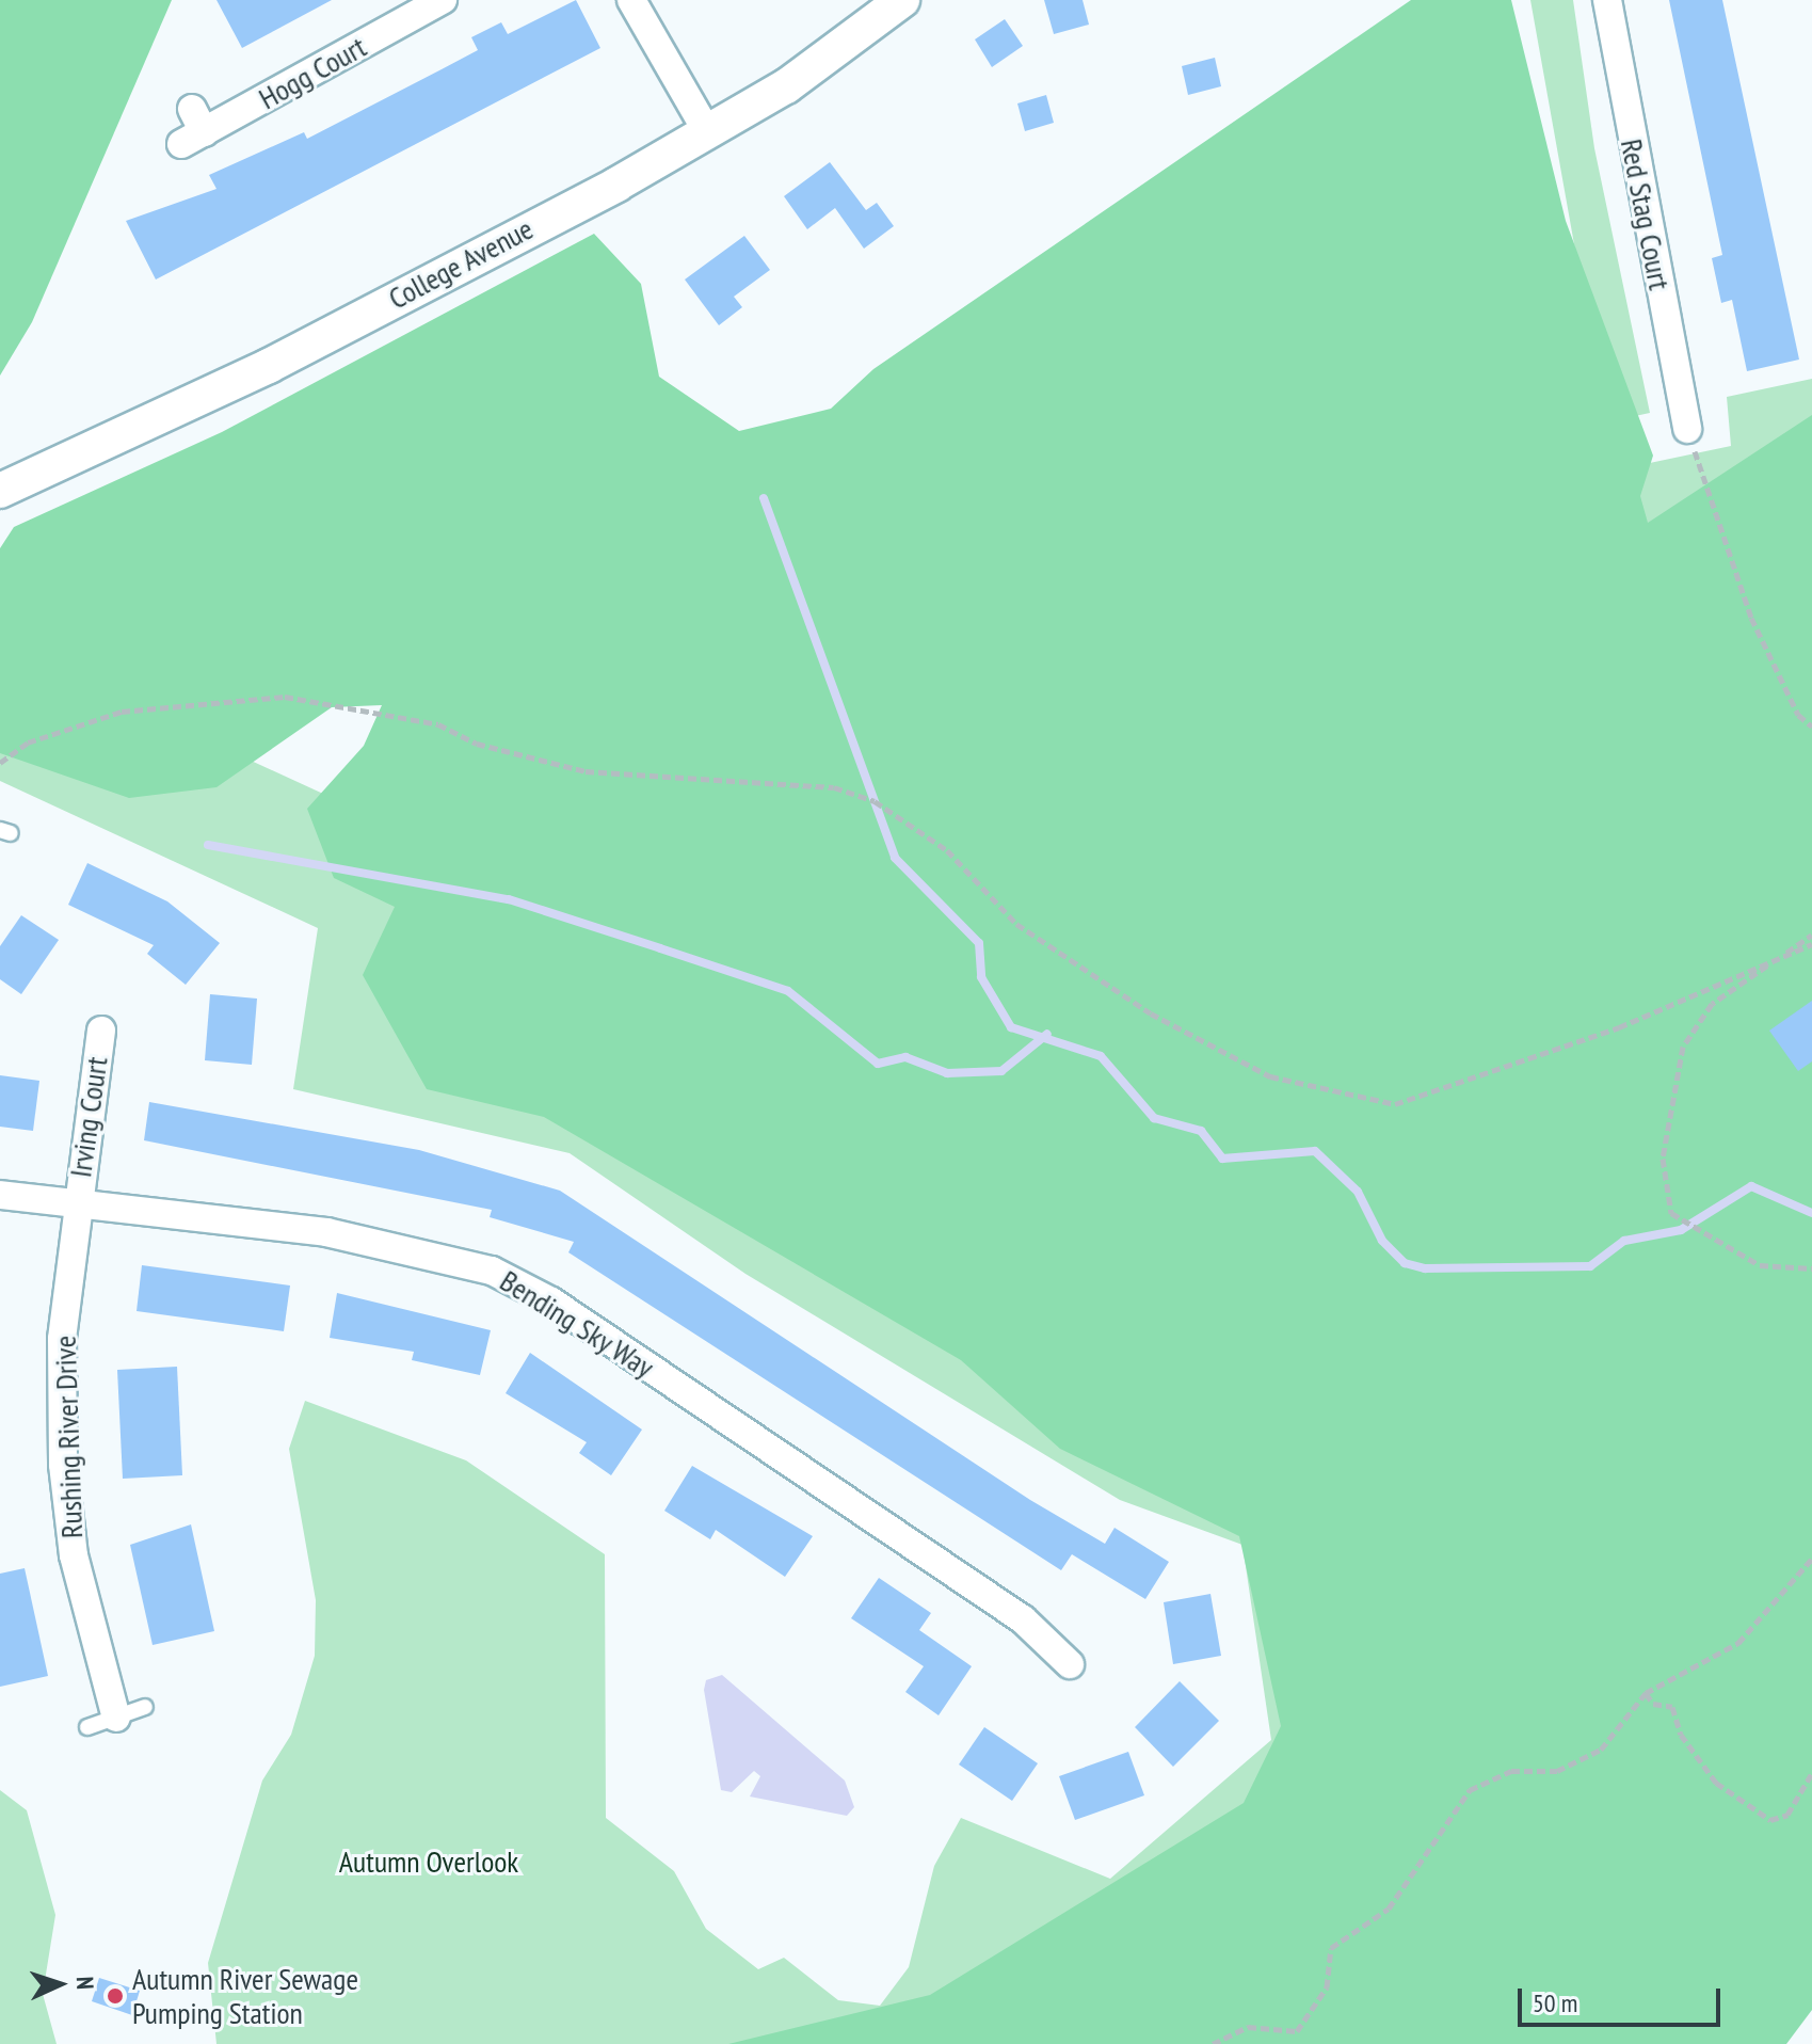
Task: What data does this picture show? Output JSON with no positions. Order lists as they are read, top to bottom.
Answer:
{
  "streets": {
    "street": [
      "Hogg Court",
      "Red Stag Court",
      "College Avenue",
      "Irving Court",
      "Bending Sky Way",
      "Rushing River Drive"
    ]
  },
  "crossings": [
    ["Irving Court", "Bending Sky Way"],
    ["Irving Court", "Rushing River Drive"],
    ["Bending Sky Way", "Rushing River Drive"]
  ],
  "parks": ["Autumn Overlook"],
  "places": ["Autumn River Sewage Pumping Station"],
  "scale_bar": "50 m",
  "north": "right"
}
